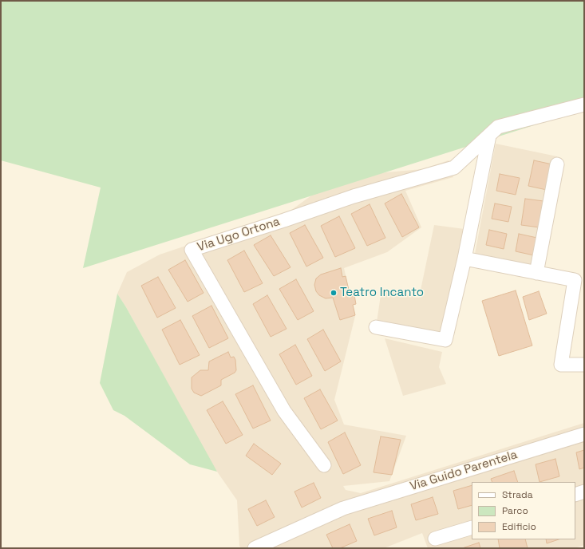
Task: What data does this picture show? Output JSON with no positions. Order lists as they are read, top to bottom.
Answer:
{
  "streets": {
    "street": ["Via Ugo Ortona", "Via Guido Parentela"]
  },
  "places": ["Teatro Incanto"],
  "legend": ["Strada", "Parco", "Edificio"]
}
